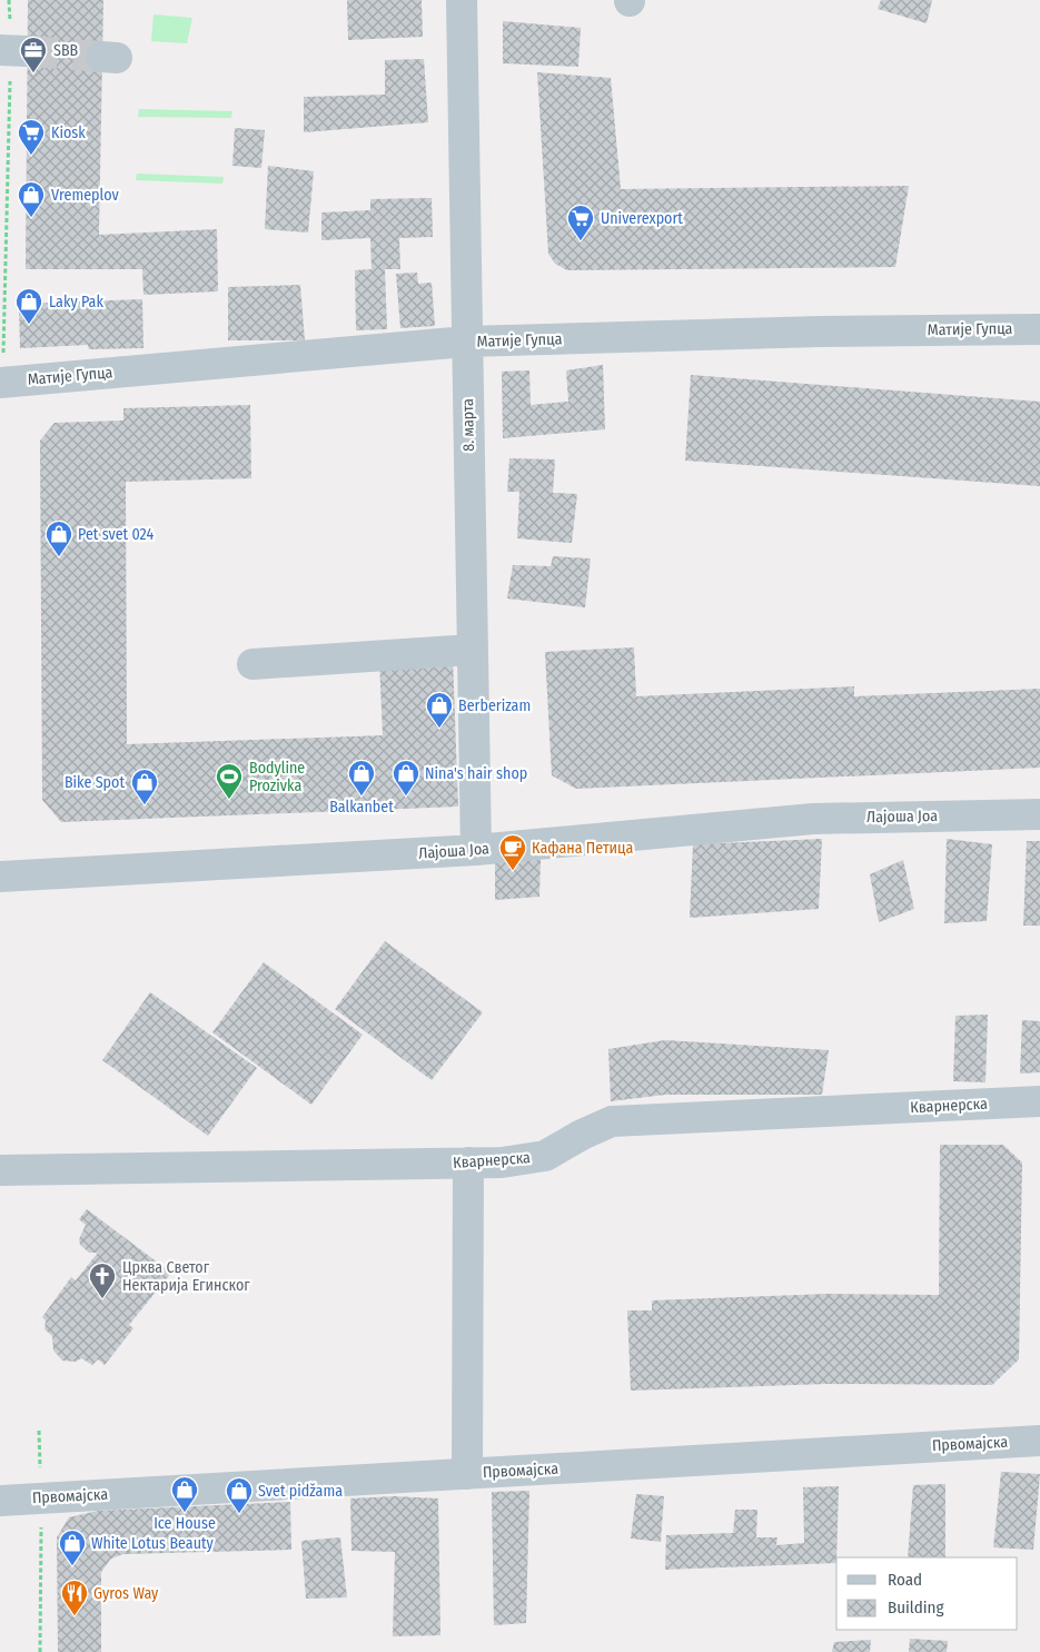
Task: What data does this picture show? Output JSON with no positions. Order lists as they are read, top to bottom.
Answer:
{
  "streets": {
    "street": [
      "Матије Гупца",
      "8. марта",
      "Лајоша Јоа",
      "Кварнерска",
      "Првомајска"
    ]
  },
  "crossings": [
    ["Матије Гупца", "8. марта"],
    ["8. марта", "Лајоша Јоа"]
  ],
  "places": {
    "office": ["SBB"],
    "supermarket": ["Kiosk", "Univerexport"],
    "shop": [
      "Vremeplov",
      "Laky Pak",
      "Pet svet 024",
      "Berberizam",
      "Balkanbet",
      "Nina's hair shop",
      "Bike Spot",
      "Ice House",
      "Svet pidžama",
      "White Lotus Beauty"
    ],
    "sports": ["Bodyline Prozivka"],
    "cafe": ["Кафана Петица"],
    "church": ["Црква Светог Нектарија Егинског"],
    "restaurant": ["Gyros Way"]
  },
  "legend": ["Road", "Building"]
}
